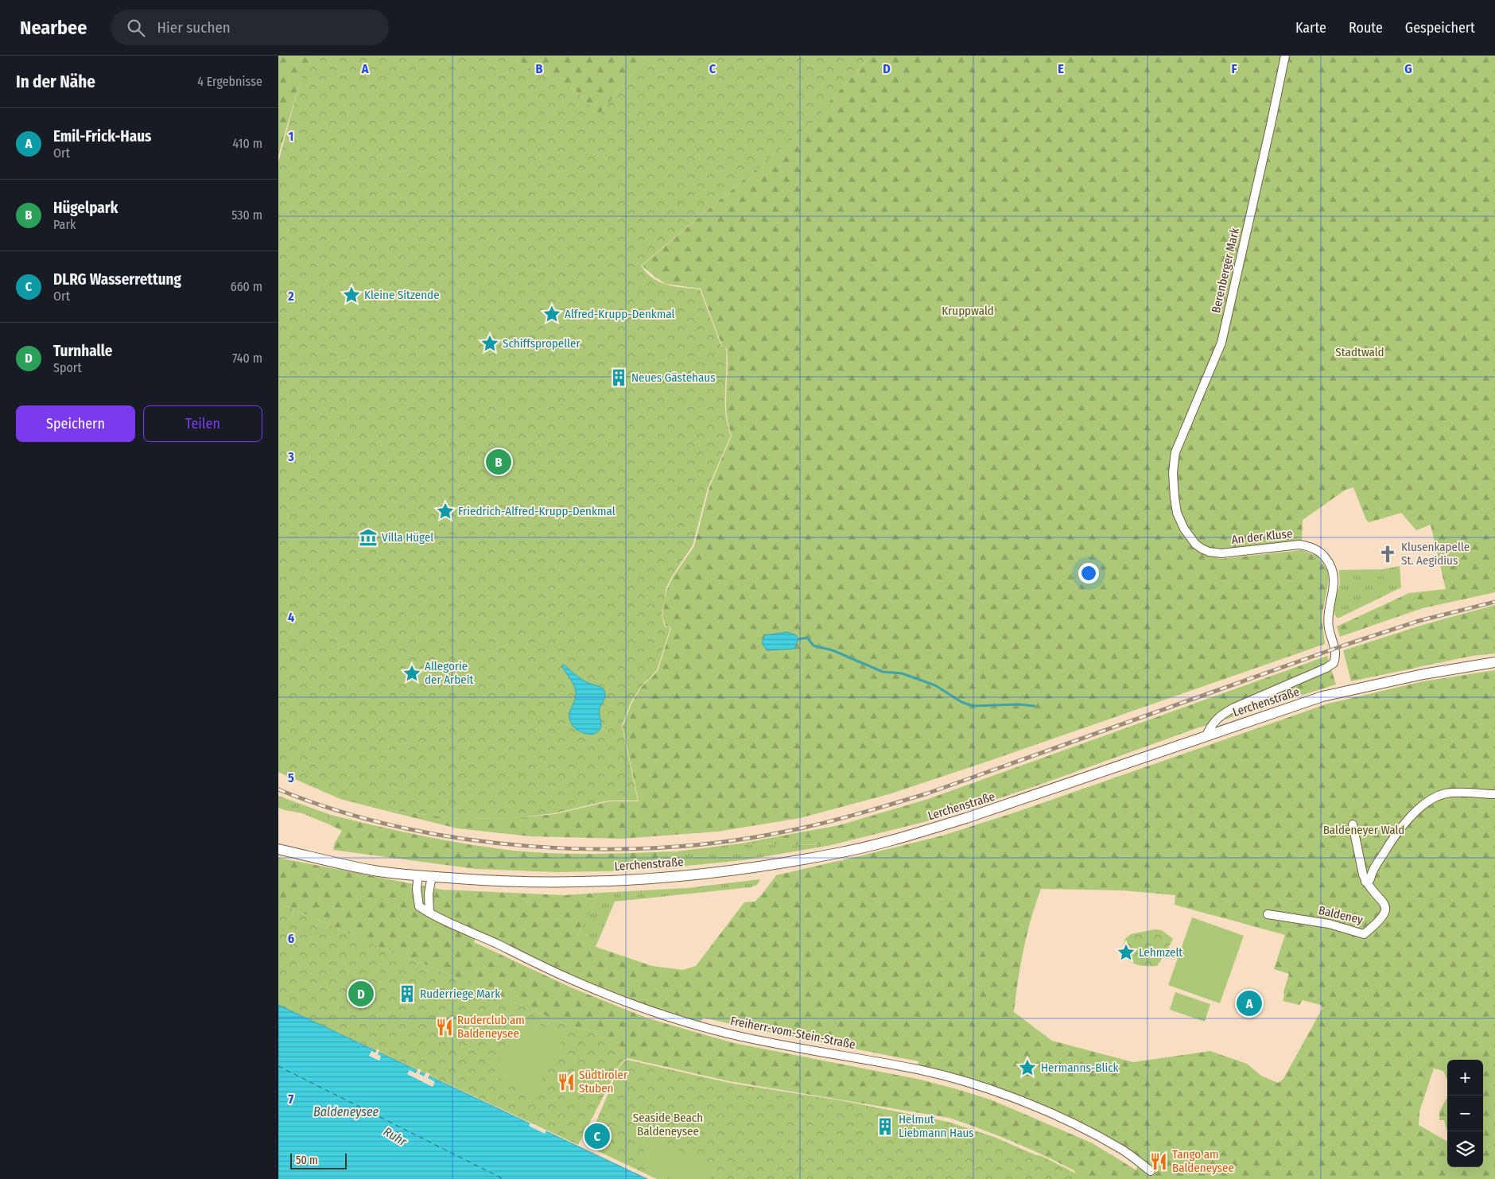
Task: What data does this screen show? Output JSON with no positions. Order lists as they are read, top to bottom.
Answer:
{
  "streets": {
    "main road": ["Lerchenstraße"],
    "street": [
      "Berenberger Mark",
      "An der Kluse",
      "Baldeney",
      "Freiherr-vom-Stein-Straße"
    ]
  },
  "crossings": [
    ["Berenberger Mark", "An der Kluse"],
    ["An der Kluse", "Lerchenstraße"],
    ["Lerchenstraße", "Freiherr-vom-Stein-Straße"]
  ],
  "water": ["Baldeneysee", "Ruhr"],
  "parks": [
    "Kruppwald",
    "Stadtwald",
    "Baldeneyer Wald",
    "Seaside Beach Baldeneysee"
  ],
  "places": {
    "place": [
      "Kleine Sitzende",
      "Alfred-Krupp-Denkmal",
      "Schiffspropeller",
      "Friedrich-Alfred-Krupp-Denkmal",
      "Allegorie der Arbeit",
      "Lehmzelt",
      "Hermanns-Blick"
    ],
    "building": ["Neues Gästehaus", "Ruderriege Mark", "Helmut Liebmann Haus"],
    "museum": ["Villa Hügel"],
    "church": ["Klusenkapelle St. Aegidius"],
    "restaurant": ["Ruderclub am Baldeneysee", "Südtiroler Stuben", "Tango am Baldeneysee"]
  },
  "scale_bar": "50 m",
  "page": {
    "header": "Nearbee",
    "search": "Hier suchen",
    "nav": ["Karte", "Route", "Gespeichert"],
    "heading": ["In der Nähe", "4 Ergebnisse"],
    "list": [
      {
        "mark": "A",
        "name": "Emil-Frick-Haus",
        "note": "Ort",
        "value": "410 m"
      },
      {
        "mark": "B",
        "name": "Hügelpark",
        "note": "Park",
        "value": "530 m"
      },
      {
        "mark": "C",
        "name": "DLRG Wasserrettung",
        "note": "Ort",
        "value": "660 m"
      },
      {
        "mark": "D",
        "name": "Turnhalle",
        "note": "Sport",
        "value": "740 m"
      }
    ],
    "buttons": ["Speichern", "Teilen"],
    "pins": [
      "B",
      "D",
      "A",
      "C"
    ],
    "map_buttons": ["+", "−"],
    "scale": "50 m"
  },
  "grid": {
    "columns": [
      "A",
      "B",
      "C",
      "D",
      "E",
      "F",
      "G"
    ],
    "rows": [
      "1",
      "2",
      "3",
      "4",
      "5",
      "6",
      "7"
    ]
  }
}
